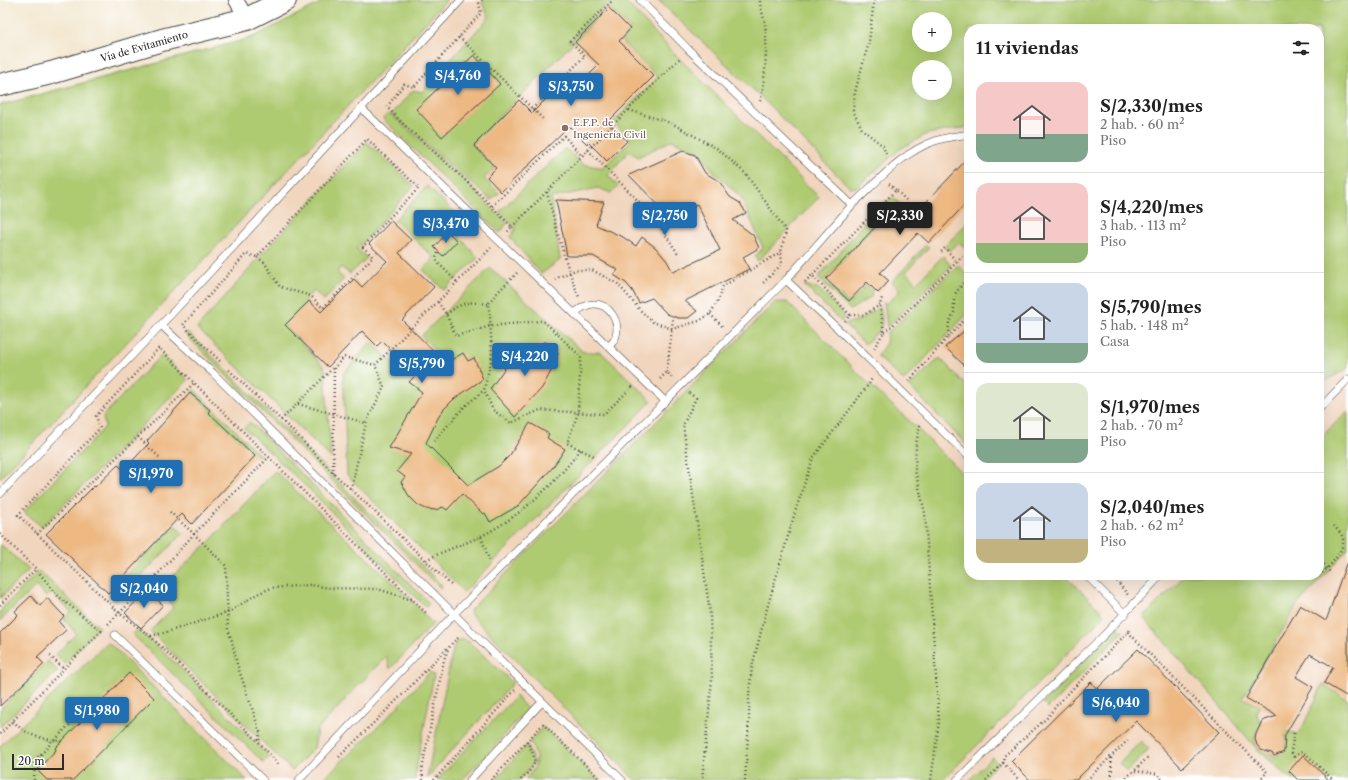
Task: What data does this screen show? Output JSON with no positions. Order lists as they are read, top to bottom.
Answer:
{
  "streets": {
    "highway": ["Vía de Evitamiento"]
  },
  "places": ["E.F.P. de Ingeniería Civil"],
  "scale_bar": "20 m",
  "page": {
    "map_buttons": ["+", "−"],
    "heading": "11 viviendas",
    "price": [
      "S/4,760",
      "S/3,750",
      "S/2,750",
      "S/2,330",
      "S/3,470",
      "S/4,220",
      "S/5,790",
      "S/1,970",
      "S/2,040",
      "S/6,040",
      "S/1,980"
    ],
    "list": [
      {
        "name": "S/2,330/mes",
        "note": "2 hab. · 60 m² · Piso"
      },
      {
        "name": "S/4,220/mes",
        "note": "3 hab. · 113 m² · Piso"
      },
      {
        "name": "S/5,790/mes",
        "note": "5 hab. · 148 m² · Casa"
      },
      {
        "name": "S/1,970/mes",
        "note": "2 hab. · 70 m² · Piso"
      },
      {
        "name": "S/2,040/mes",
        "note": "2 hab. · 62 m² · Piso"
      }
    ],
    "scale": "20 m"
  }
}
